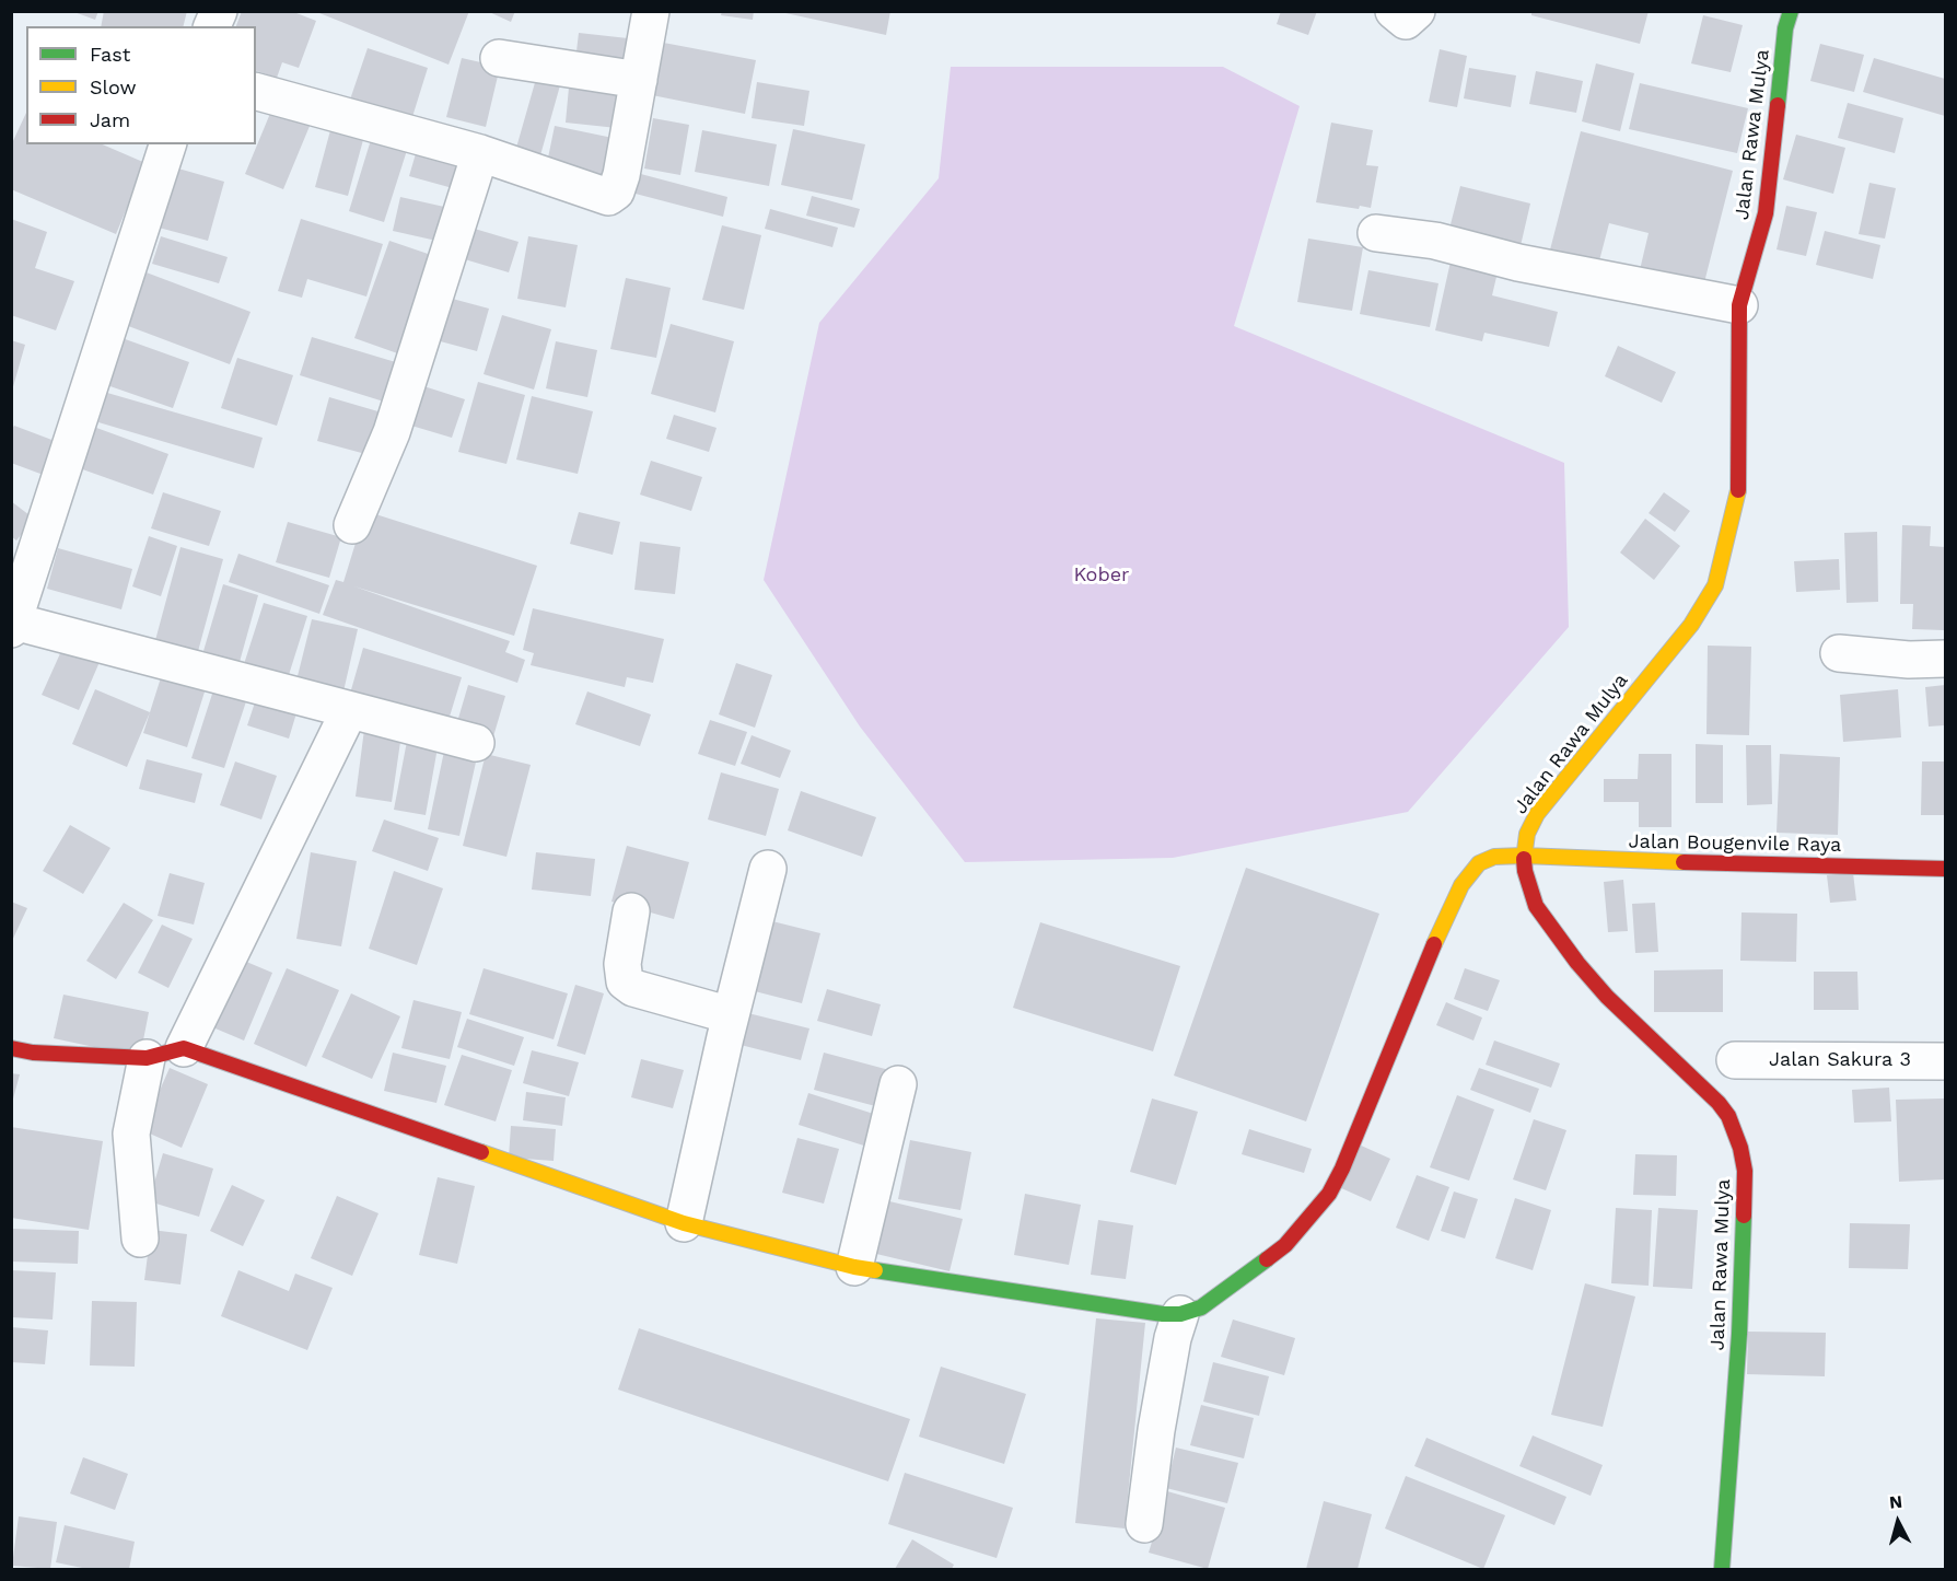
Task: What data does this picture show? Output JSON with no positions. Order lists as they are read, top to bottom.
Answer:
{
  "streets": {
    "street": ["Jalan Rawa Mulya", "Jalan Bougenvile Raya", "Jalan Sakura 3"]
  },
  "crossings": [
    ["Jalan Rawa Mulya", "Jalan Bougenvile Raya"]
  ],
  "parks": ["Kober"],
  "legend": ["Fast", "Slow", "Jam"],
  "north": "top"
}
